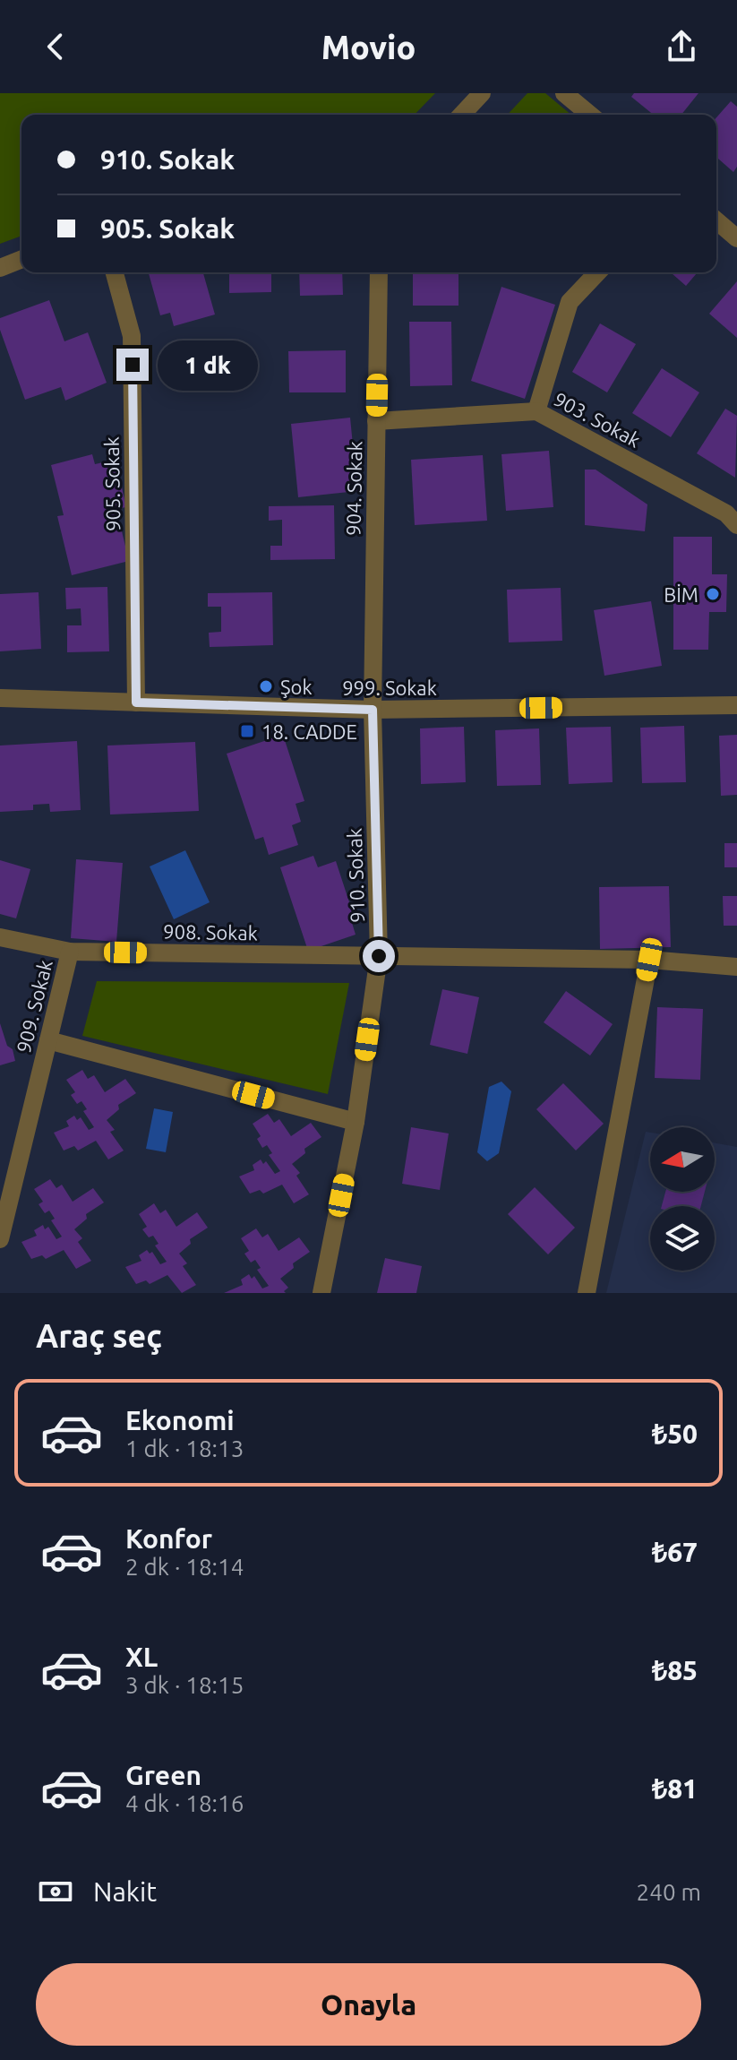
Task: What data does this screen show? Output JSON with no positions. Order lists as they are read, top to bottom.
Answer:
{
  "streets": {
    "street": [
      "903. Sokak",
      "905. Sokak",
      "904. Sokak",
      "999. Sokak",
      "910. Sokak",
      "908. Sokak",
      "909. Sokak"
    ]
  },
  "crossings": [
    ["903. Sokak", "904. Sokak"],
    ["905. Sokak", "999. Sokak"],
    ["904. Sokak", "999. Sokak"],
    ["904. Sokak", "910. Sokak"],
    ["999. Sokak", "910. Sokak"],
    ["910. Sokak", "908. Sokak"],
    ["908. Sokak", "909. Sokak"]
  ],
  "places": {
    "other": ["BİM", "Şok"],
    "transit": ["18. CADDE"]
  },
  "north": "left",
  "page": {
    "header": "Movio",
    "banner": ["910. Sokak", "905. Sokak"],
    "bubble": "1 dk",
    "heading": "Araç seç",
    "list": [
      {
        "name": "Ekonomi",
        "note": "1 dk · 18:13",
        "value": "₺50"
      },
      {
        "name": "Konfor",
        "note": "2 dk · 18:14",
        "value": "₺67"
      },
      {
        "name": "XL",
        "note": "3 dk · 18:15",
        "value": "₺85"
      },
      {
        "name": "Green",
        "note": "4 dk · 18:16",
        "value": "₺81"
      }
    ],
    "pay": ["Nakit", "240 m"],
    "buttons": "Onayla"
  }
}
